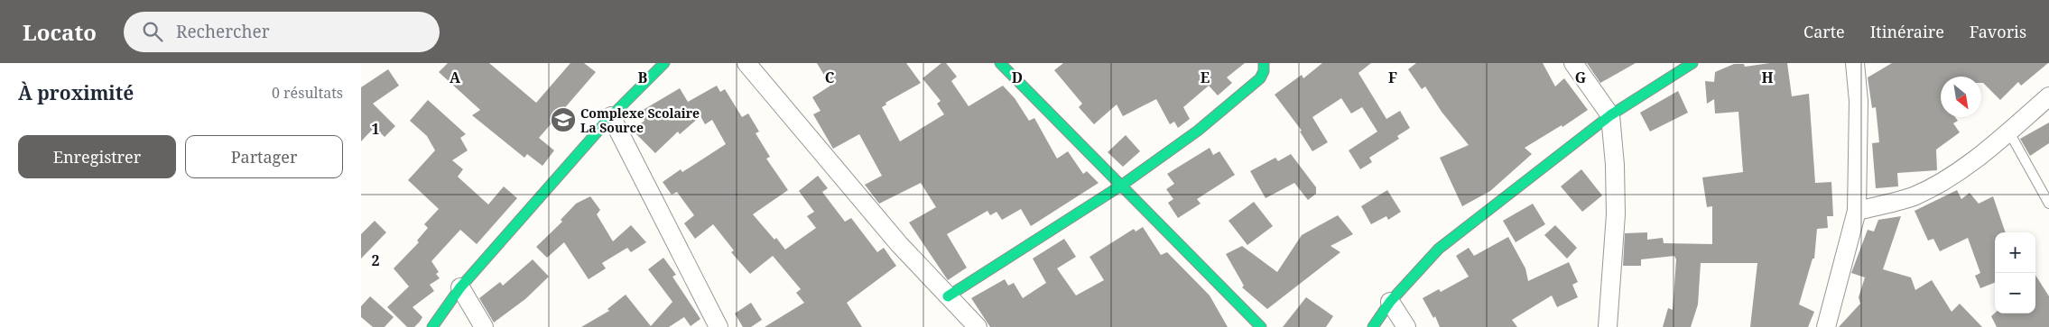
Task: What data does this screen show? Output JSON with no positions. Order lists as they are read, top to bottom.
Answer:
{
  "places": {
    "school or university": ["Complexe Scolaire La Source"]
  },
  "north": "bottom right",
  "page": {
    "header": "Locato",
    "search": "Rechercher",
    "nav": ["Carte", "Itinéraire", "Favoris"],
    "heading": ["À proximité", "0 résultats"],
    "buttons": ["Enregistrer", "Partager"],
    "map_buttons": ["+", "−"]
  },
  "grid": {
    "columns": [
      "A",
      "B",
      "C",
      "D",
      "E",
      "F",
      "G",
      "H"
    ],
    "rows": ["1", "2"]
  }
}
